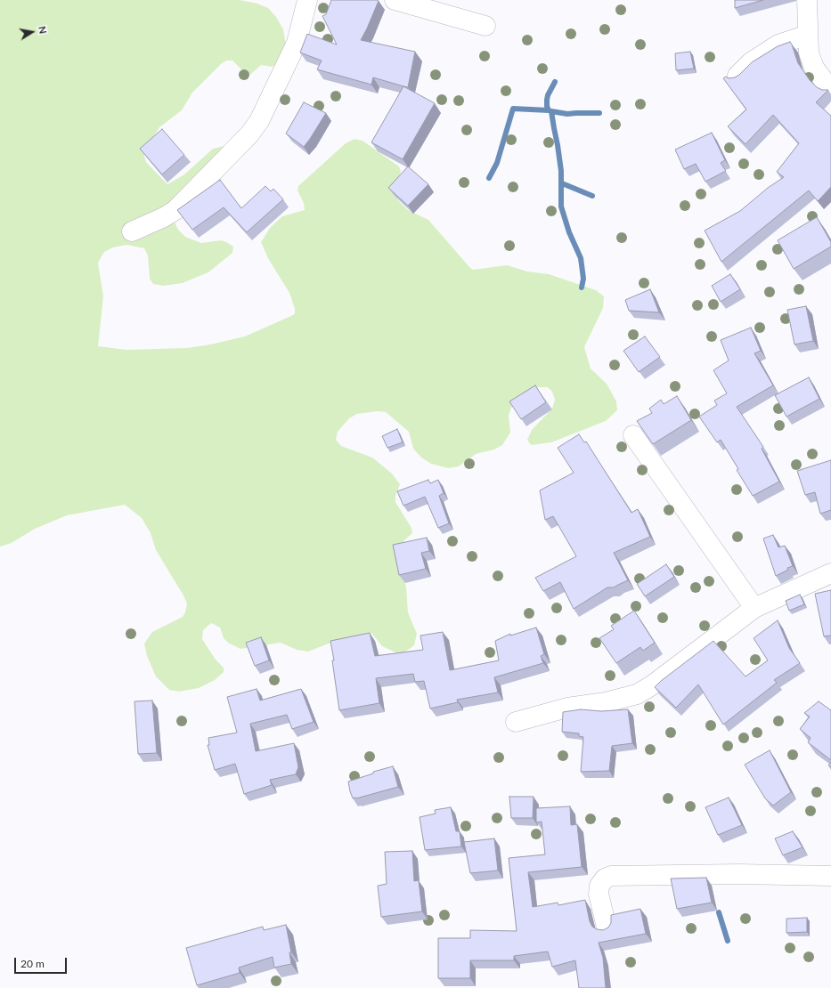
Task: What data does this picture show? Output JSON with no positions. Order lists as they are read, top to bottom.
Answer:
{
  "scale_bar": "20 m",
  "north": "right"
}
